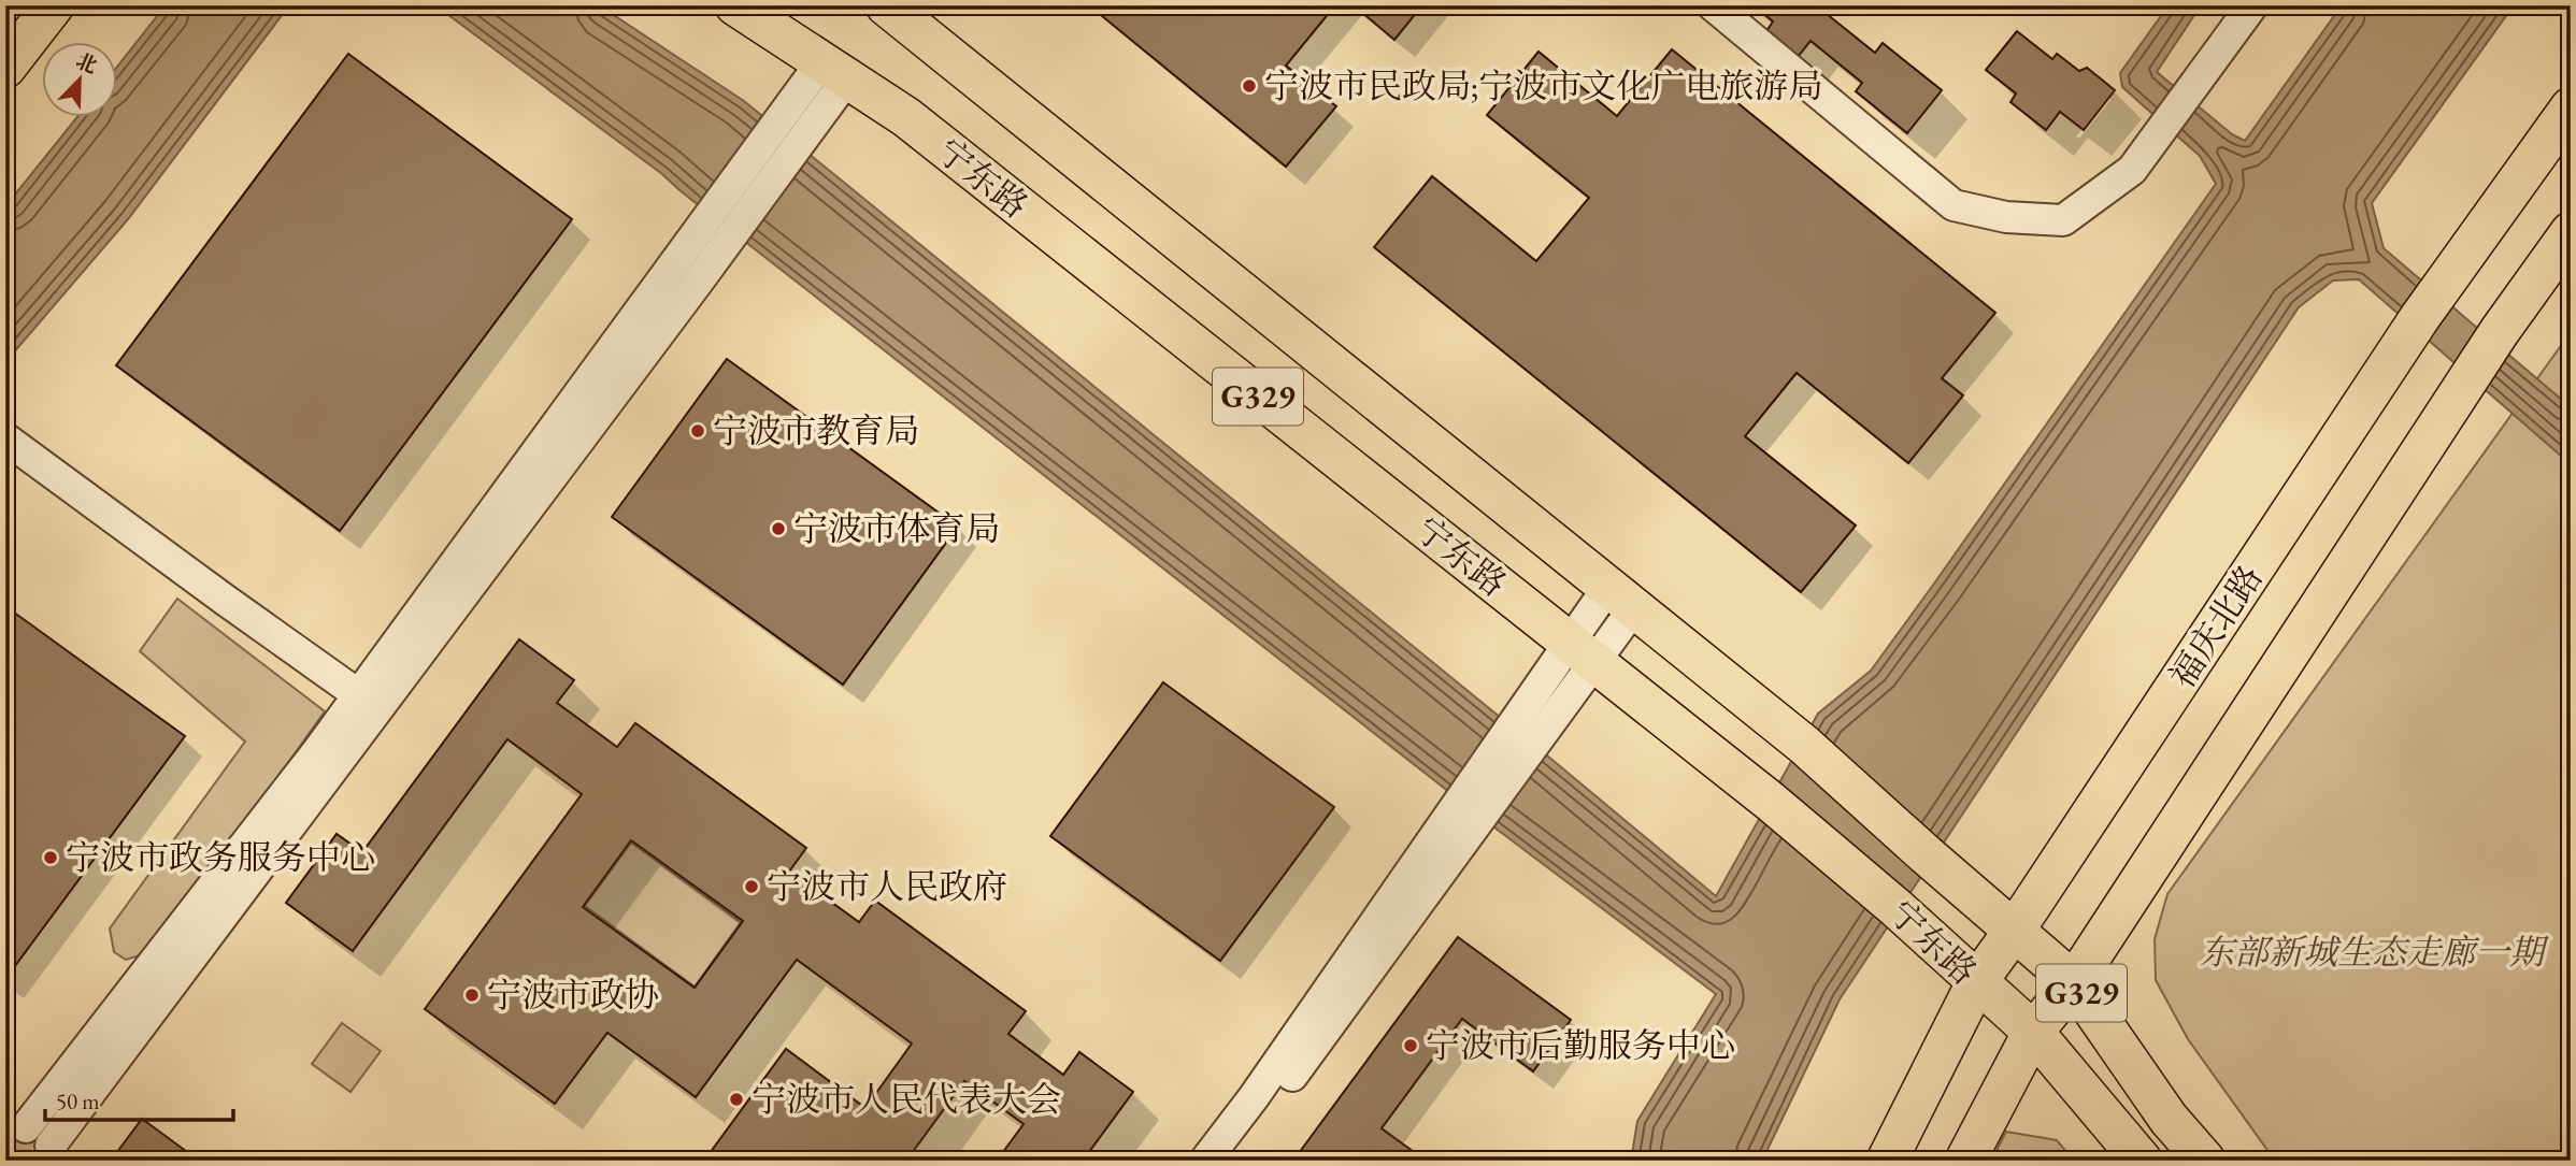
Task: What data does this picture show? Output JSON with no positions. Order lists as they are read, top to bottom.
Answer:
{
  "streets": {
    "main road": ["宁东路", "G329", "福庆北路"]
  },
  "crossings": [
    ["宁东路", "福庆北路"]
  ],
  "parks": ["东部新城生态走廊一期"],
  "places": [
    "宁波市民政局;宁波市文化广电旅游局",
    "宁波市教育局",
    "宁波市体育局",
    "宁波市政务服务中心",
    "宁波市人民政府",
    "宁波市政协",
    "宁波市后勤服务中心",
    "宁波市人民代表大会"
  ],
  "scale_bar": "50 m",
  "north": "top right"
}
